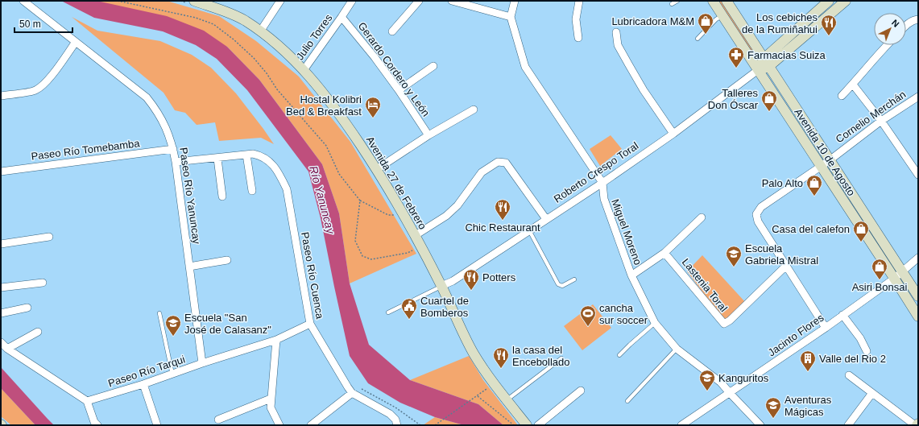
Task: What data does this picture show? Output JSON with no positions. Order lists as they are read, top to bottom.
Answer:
{
  "streets": {
    "main road": ["Avenida 10 de Agosto", "Avenida 27 de Febrero"],
    "street": [
      "Julio Torres",
      "Gerardo Cordero y León",
      "Cornelio Merchán",
      "Paseo Río Tomebamba",
      "Roberto Crespo Toral",
      "Paseo Río Yanuncay",
      "Miguel Moreno",
      "Paseo Río Cuenca",
      "Lastenia Toral",
      "Jacinto Flores",
      "Paseo Río Tarqui"
    ]
  },
  "crossings": [
    ["Julio Torres", "Gerardo Cordero y León"],
    ["Julio Torres", "Avenida 27 de Febrero"],
    ["Cornelio Merchán", "Avenida 10 de Agosto"],
    ["Cornelio Merchán", "Lastenia Toral"],
    ["Cornelio Merchán", "Jacinto Flores"],
    ["Paseo Río Tomebamba", "Paseo Río Yanuncay"],
    ["Avenida 10 de Agosto", "Roberto Crespo Toral"],
    ["Avenida 10 de Agosto", "Jacinto Flores"],
    ["Roberto Crespo Toral", "Avenida 27 de Febrero"],
    ["Roberto Crespo Toral", "Miguel Moreno"],
    ["Paseo Río Yanuncay", "Paseo Río Tarqui"],
    ["Miguel Moreno", "Jacinto Flores"],
    ["Paseo Río Cuenca", "Paseo Río Tarqui"]
  ],
  "water": ["Río Yanuncay"],
  "places": {
    "shop": [
      "Lubricadora M&M",
      "Talleres Don Óscar",
      "Palo Alto",
      "Casa del calefon",
      "Asiri Bonsai"
    ],
    "restaurant": [
      "Los cebiches de la Rumiñahui",
      "Chic Restaurant",
      "Potters",
      "la casa del Encebollado"
    ],
    "pharmacy": ["Farmacias Suiza"],
    "hotel": ["Hostal Kolibri Bed & Breakfast"],
    "school or university": [
      "Escuela Gabriela Mistral",
      "Escuela \"San José de Calasanz\"",
      "Kanguritos",
      "Aventuras Mágicas"
    ],
    "public building": ["Cuartel de Bomberos"],
    "sports": ["cancha sur soccer"],
    "building": ["Valle del Rio 2"]
  },
  "scale_bar": "50 m",
  "north": "top right"
}
